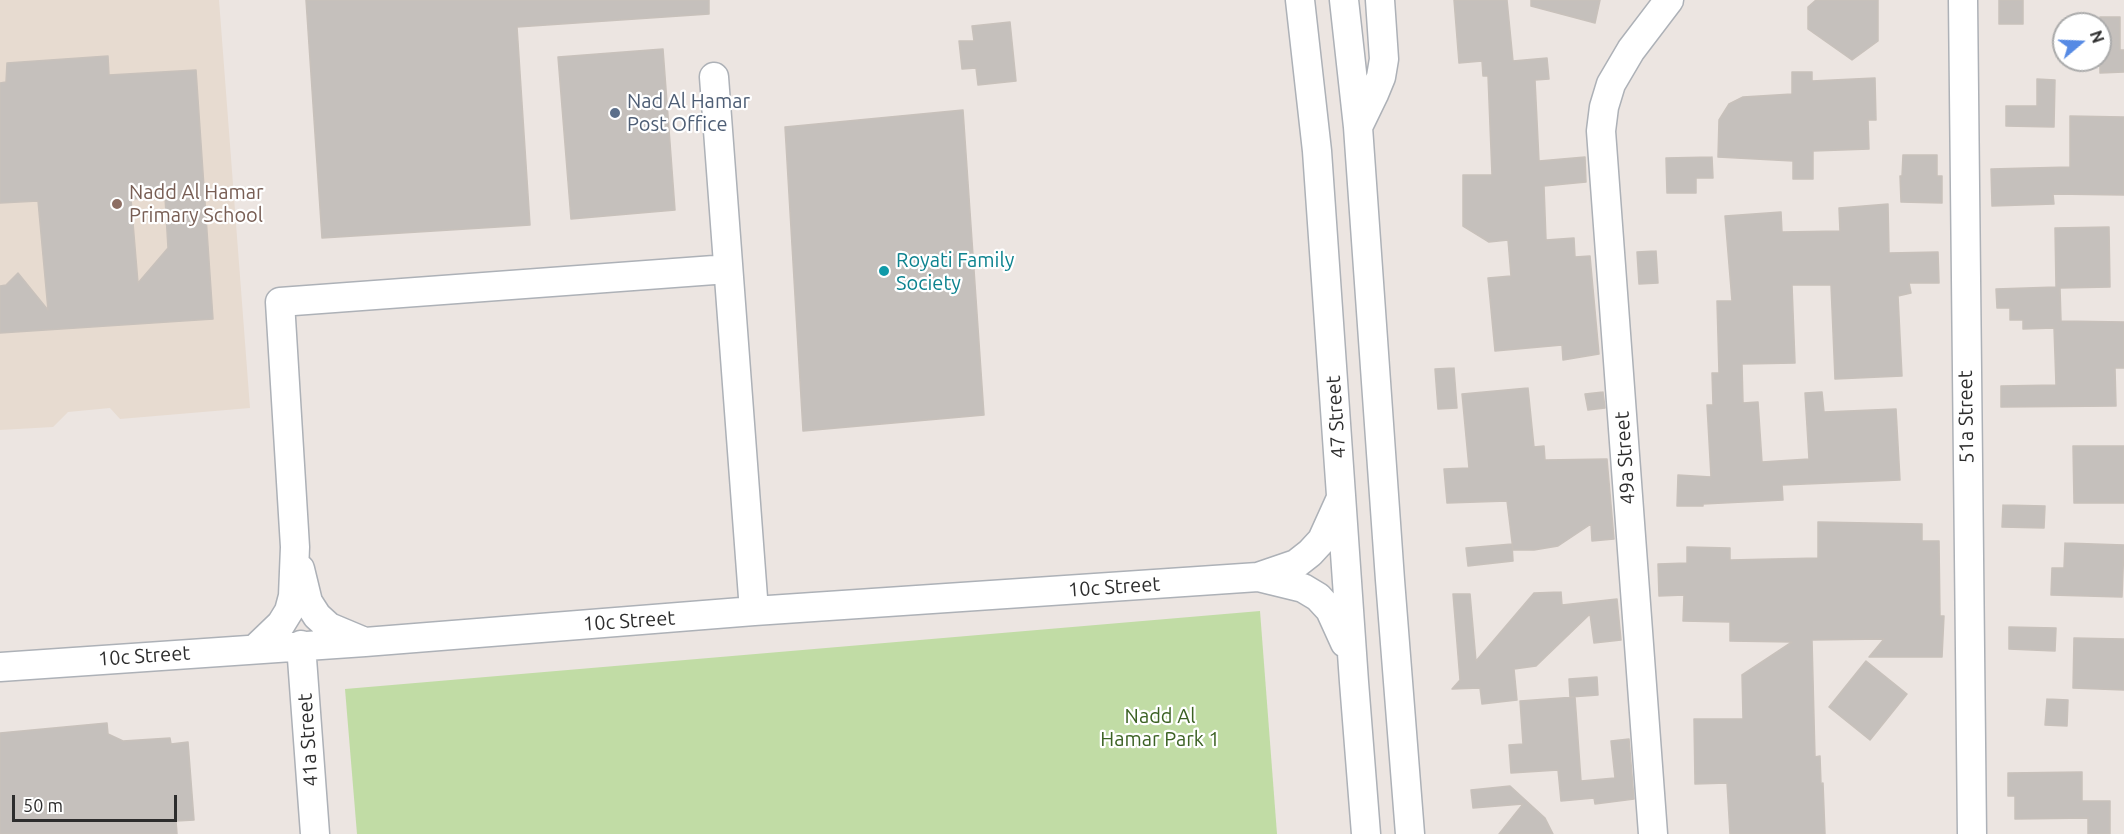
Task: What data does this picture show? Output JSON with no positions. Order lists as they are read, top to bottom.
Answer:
{
  "streets": {
    "street": [
      "47 Street",
      "51a Street",
      "49a Street",
      "10c Street",
      "41a Street"
    ]
  },
  "crossings": [
    ["47 Street", "10c Street"],
    ["10c Street", "41a Street"]
  ],
  "parks": ["Nadd Al Hamar Park 1"],
  "places": ["Nad Al Hamar Post Office", "Nadd Al Hamar Primary School", "Royati Family Society"],
  "scale_bar": "50 m",
  "north": "right"
}
